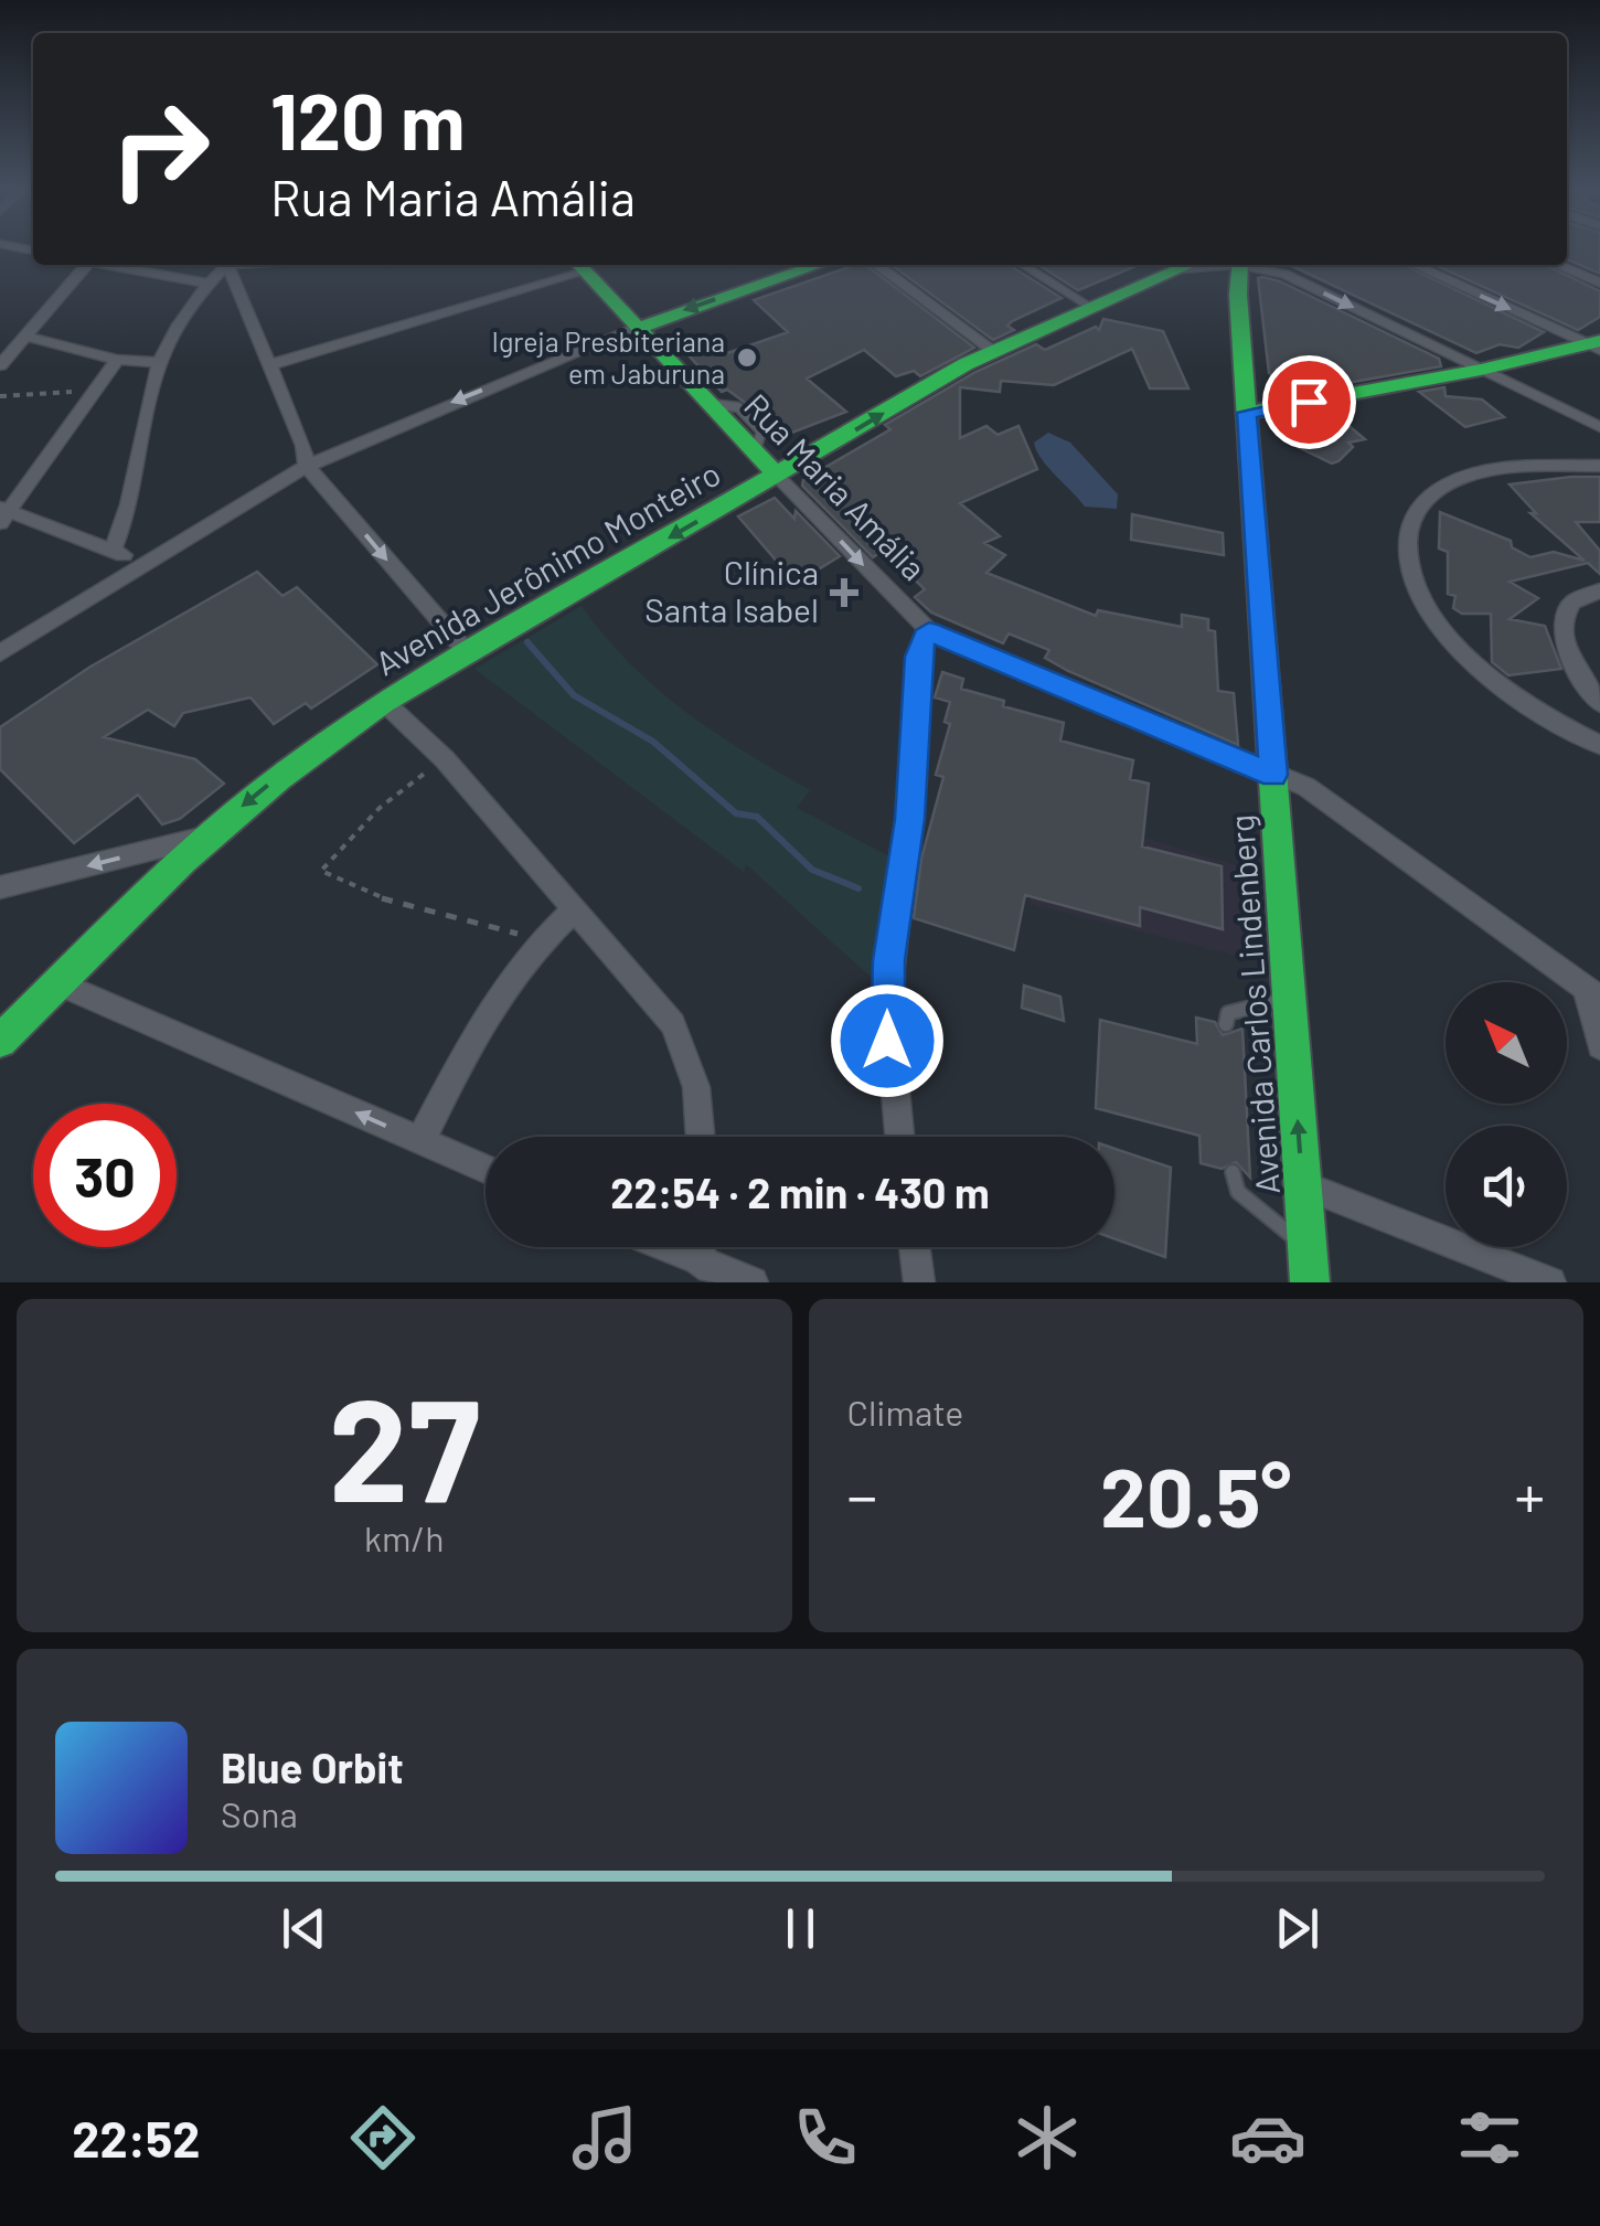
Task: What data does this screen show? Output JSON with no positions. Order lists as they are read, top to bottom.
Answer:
{
  "streets": {
    "main road": ["Rua Maria Amália", "Avenida Jerônimo Monteiro", "Avenida Carlos Lindenberg"]
  },
  "crossings": [
    ["Rua Maria Amália", "Avenida Jerônimo Monteiro"],
    ["Rua Maria Amália", "Avenida Carlos Lindenberg"]
  ],
  "places": {
    "other": ["Igreja Presbiteriana em Jaburuna"],
    "health": ["Clínica Santa Isabel"]
  },
  "north": "top left",
  "page": {
    "turn": ["120 m", "Rua Maria Amália"],
    "limit": "30",
    "trip": "22:54 · 2 min · 430 m",
    "tile": [
      ["27", "km/h"],
      "Climate"
    ],
    "heat": ["−", "20.5°", "+"],
    "song": ["Blue Orbit", "Sona"],
    "tabs": "22:52"
  }
}
